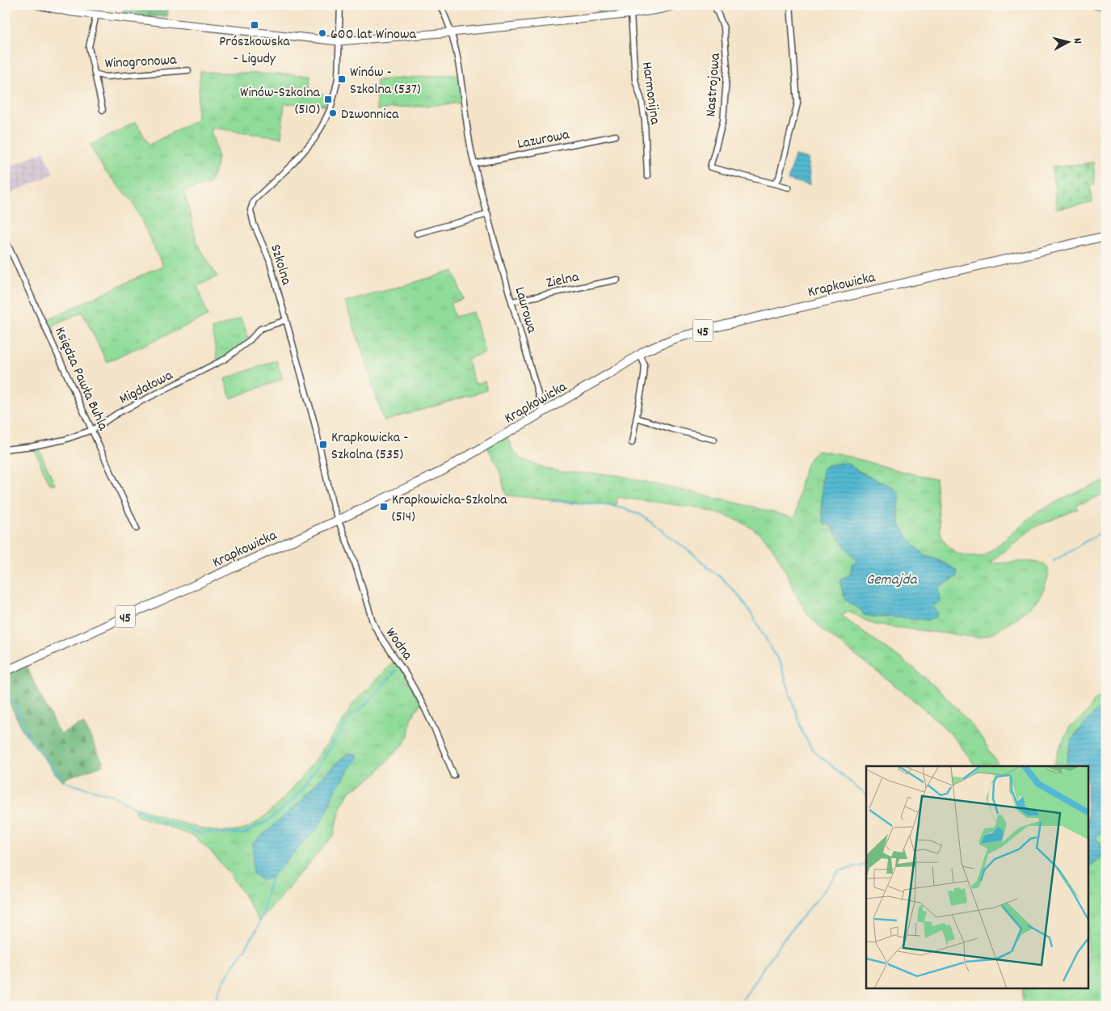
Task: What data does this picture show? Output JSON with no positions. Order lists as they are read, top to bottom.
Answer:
{
  "streets": {
    "main road": ["Krapkowicka", "45"],
    "street": [
      "Winogronowa",
      "Nastrojowa",
      "Harmonijna",
      "Lazurowa",
      "Szkolna",
      "Zielna",
      "Laurowa",
      "Księdza Pawła Buhla",
      "Migdałowa",
      "Wodna"
    ]
  },
  "crossings": [
    ["Lazurowa", "Laurowa"],
    ["Szkolna", "Krapkowicka"],
    ["Szkolna", "Migdałowa"],
    ["Szkolna", "Wodna"],
    ["Zielna", "Laurowa"],
    ["Krapkowicka", "Laurowa"],
    ["Krapkowicka", "Wodna"],
    ["Księdza Pawła Buhla", "Migdałowa"]
  ],
  "water": ["Gemajda"],
  "places": {
    "transit": [
      "Prószkowska - Ligudy",
      "Winów - Szkolna (537)",
      "Winów-Szkolna (510)",
      "Krapkowicka - Szkolna (535)",
      "Krapkowicka-Szkolna (514)"
    ],
    "other": ["600 lat Winowa", "Dzwonnica"]
  },
  "north": "right"
}
